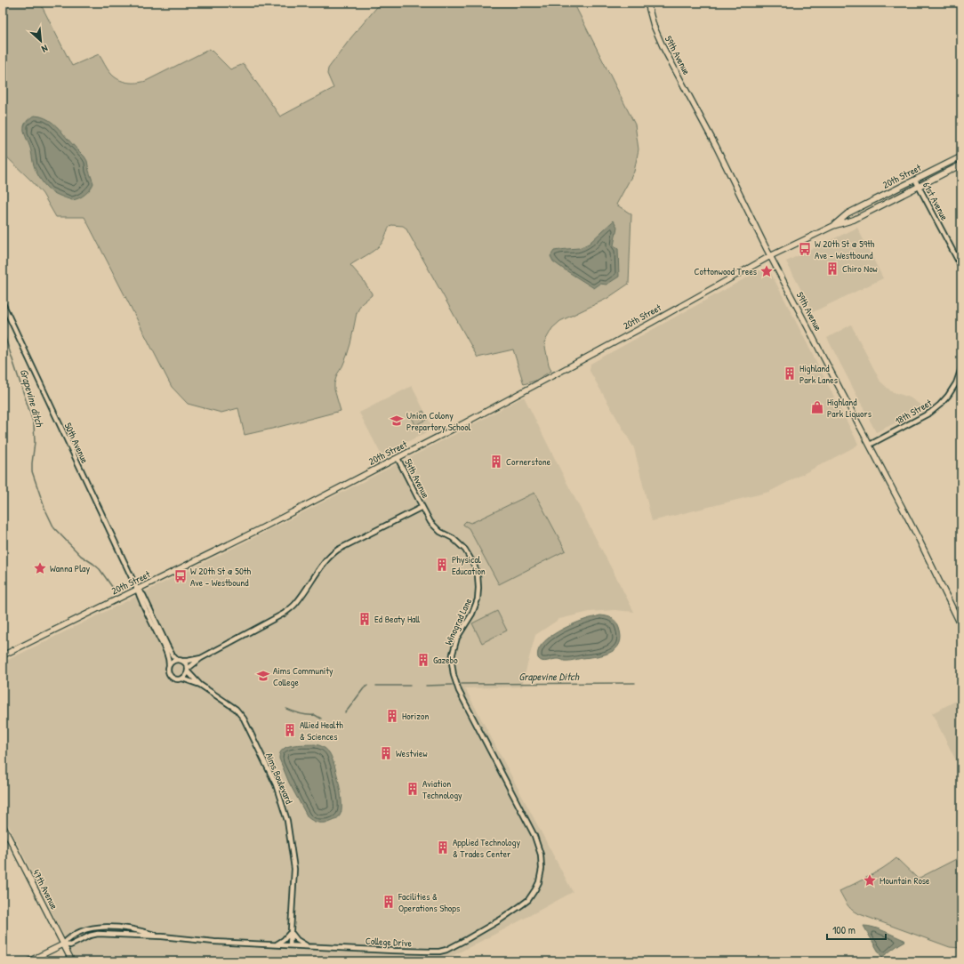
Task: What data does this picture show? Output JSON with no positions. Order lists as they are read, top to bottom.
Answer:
{
  "streets": {
    "main road": ["59th Avenue", "20th Street", "47th Avenue"],
    "street": [
      "61st Avenue",
      "18th Street",
      "50th Avenue",
      "54th Avenue",
      "Winograd Lane",
      "Aims Boulevard",
      "College Drive"
    ]
  },
  "crossings": [
    ["59th Avenue", "20th Street"],
    ["59th Avenue", "18th Street"],
    ["20th Street", "61st Avenue"],
    ["20th Street", "50th Avenue"],
    ["20th Street", "54th Avenue"],
    ["50th Avenue", "Aims Boulevard"],
    ["54th Avenue", "Winograd Lane"],
    ["Winograd Lane", "College Drive"],
    ["Aims Boulevard", "College Drive"],
    ["47th Avenue", "College Drive"]
  ],
  "water": ["Grapevine ditch", "Grapevine Ditch"],
  "places": {
    "bus stop": ["W 20th St @ 59th Ave - Westbound", "W 20th St @ 50th Ave - Westbound"],
    "building": [
      "Chiro Now",
      "Highland Park Lanes",
      "Cornerstone",
      "Physical Education",
      "Ed Beaty Hall",
      "Gazebo",
      "Horizon",
      "Allied Health & Sciences",
      "Westview",
      "Aviation Technology",
      "Applied Technology & Trades Center",
      "Facilities & Operations Shops"
    ],
    "place": ["Cottonwood Trees", "Wanna Play", "Mountain Rose"],
    "shop": ["Highland Park Liquors"],
    "school or university": ["Union Colony Prepartory School", "Aims Community College"]
  },
  "scale_bar": "100 m",
  "north": "bottom right"
}
